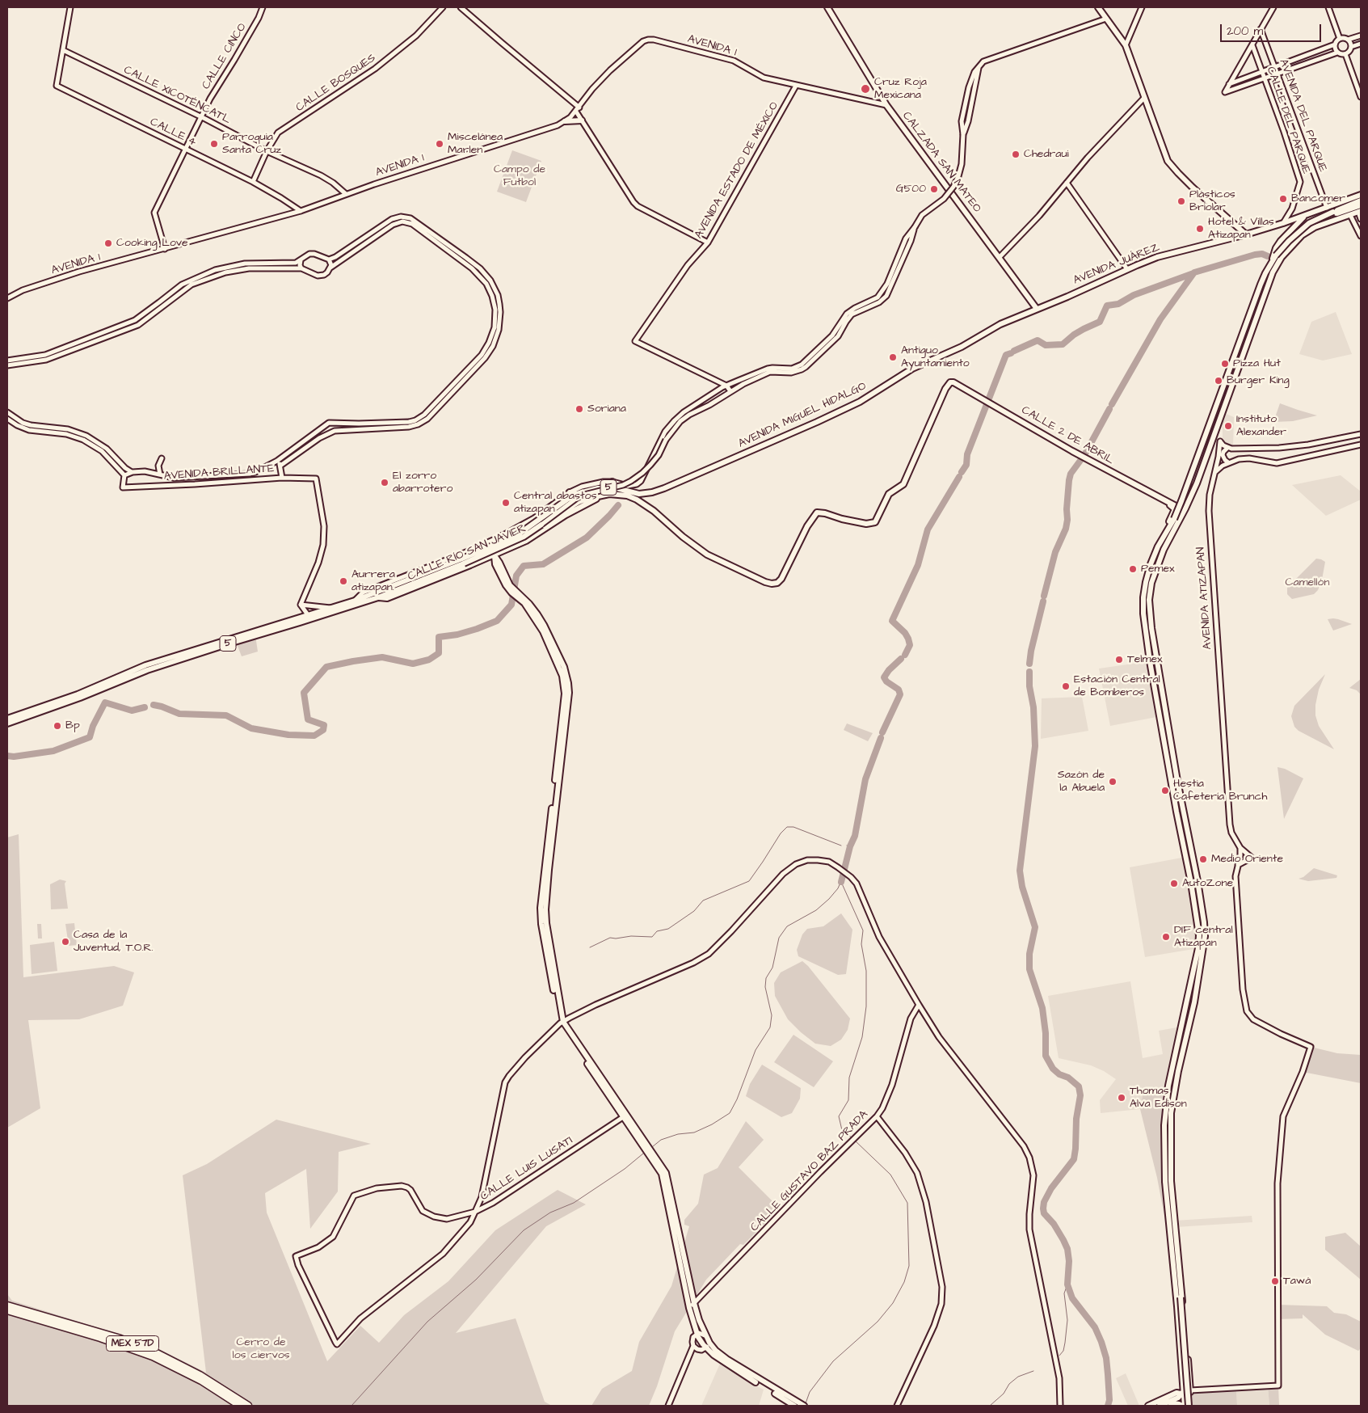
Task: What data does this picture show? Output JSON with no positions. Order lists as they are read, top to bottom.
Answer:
{
  "streets": {
    "highway": ["MEX 57D"],
    "main road": [
      "CALZADA SAN MATEO",
      "AVENIDA JUÁREZ",
      "AVENIDA MIGUEL HIDALGO",
      "CALLE 2 DE ABRIL",
      "5",
      "CALLE RÍO SAN JAVIER"
    ],
    "street": [
      "AVENIDA 1",
      "CALLE CINCO",
      "CALLE BOSQUES",
      "CALLE XICOTÉNCATL",
      "AVENIDA DEL PARQUE",
      "CALLE DEL PARQUE",
      "CALLE 4",
      "AVENIDA ESTADO DE MÉXICO",
      "AVENIDA BRILLANTE",
      "AVENIDA ATIZAPAN",
      "CALLE LUIS LUSATI",
      "CALLE GUSTAVO BAZ PRADA"
    ]
  },
  "crossings": [
    ["AVENIDA 1", "CALLE CINCO"],
    ["AVENIDA 1", "CALLE XICOTÉNCATL"],
    ["AVENIDA 1", "CALLE 4"],
    ["AVENIDA 1", "CALZADA SAN MATEO"],
    ["AVENIDA 1", "AVENIDA ESTADO DE MÉXICO"],
    ["CALLE CINCO", "CALLE XICOTÉNCATL"],
    ["CALLE CINCO", "CALLE 4"],
    ["CALLE BOSQUES", "CALLE XICOTÉNCATL"],
    ["CALLE BOSQUES", "CALLE 4"],
    ["CALLE XICOTÉNCATL", "CALLE 4"],
    ["AVENIDA DEL PARQUE", "AVENIDA JUÁREZ"],
    ["CALLE DEL PARQUE", "AVENIDA JUÁREZ"],
    ["CALZADA SAN MATEO", "AVENIDA JUÁREZ"],
    ["CALZADA SAN MATEO", "AVENIDA MIGUEL HIDALGO"],
    ["AVENIDA JUÁREZ", "AVENIDA MIGUEL HIDALGO"],
    ["AVENIDA MIGUEL HIDALGO", "5"],
    ["AVENIDA MIGUEL HIDALGO", "CALLE RÍO SAN JAVIER"]
  ],
  "parks": ["Campo de Futbol", "Camellón", "Cerro de los ciervos"],
  "places": [
    "Cruz Roja Mexicana",
    "Parroquia Santa Cruz",
    "Miscelánea Marlen",
    "Chedraui",
    "G500",
    "Bancomer",
    "Plásticos Briolar",
    "Hotel & Villas Atizapan",
    "Cooking Love",
    "Antiguo Ayuntamiento",
    "Pizza Hut",
    "Burger King",
    "Soriana",
    "Instituto Alexander",
    "El zorro abarrotero",
    "Central abastos atizapan",
    "Pemex",
    "Aurrera atizapan.",
    "Telmex",
    "Estación Central de Bomberos",
    "Bp",
    "Sazón de la Abuela",
    "Hestia Cafetería Brunch",
    "Medio Oriente",
    "AutoZone",
    "DIF central Atizapan",
    "Casa de la Juventud, T.O.R.",
    "Thomas Alva Edison",
    "Tawá"
  ],
  "scale_bar": "200 m"
}
